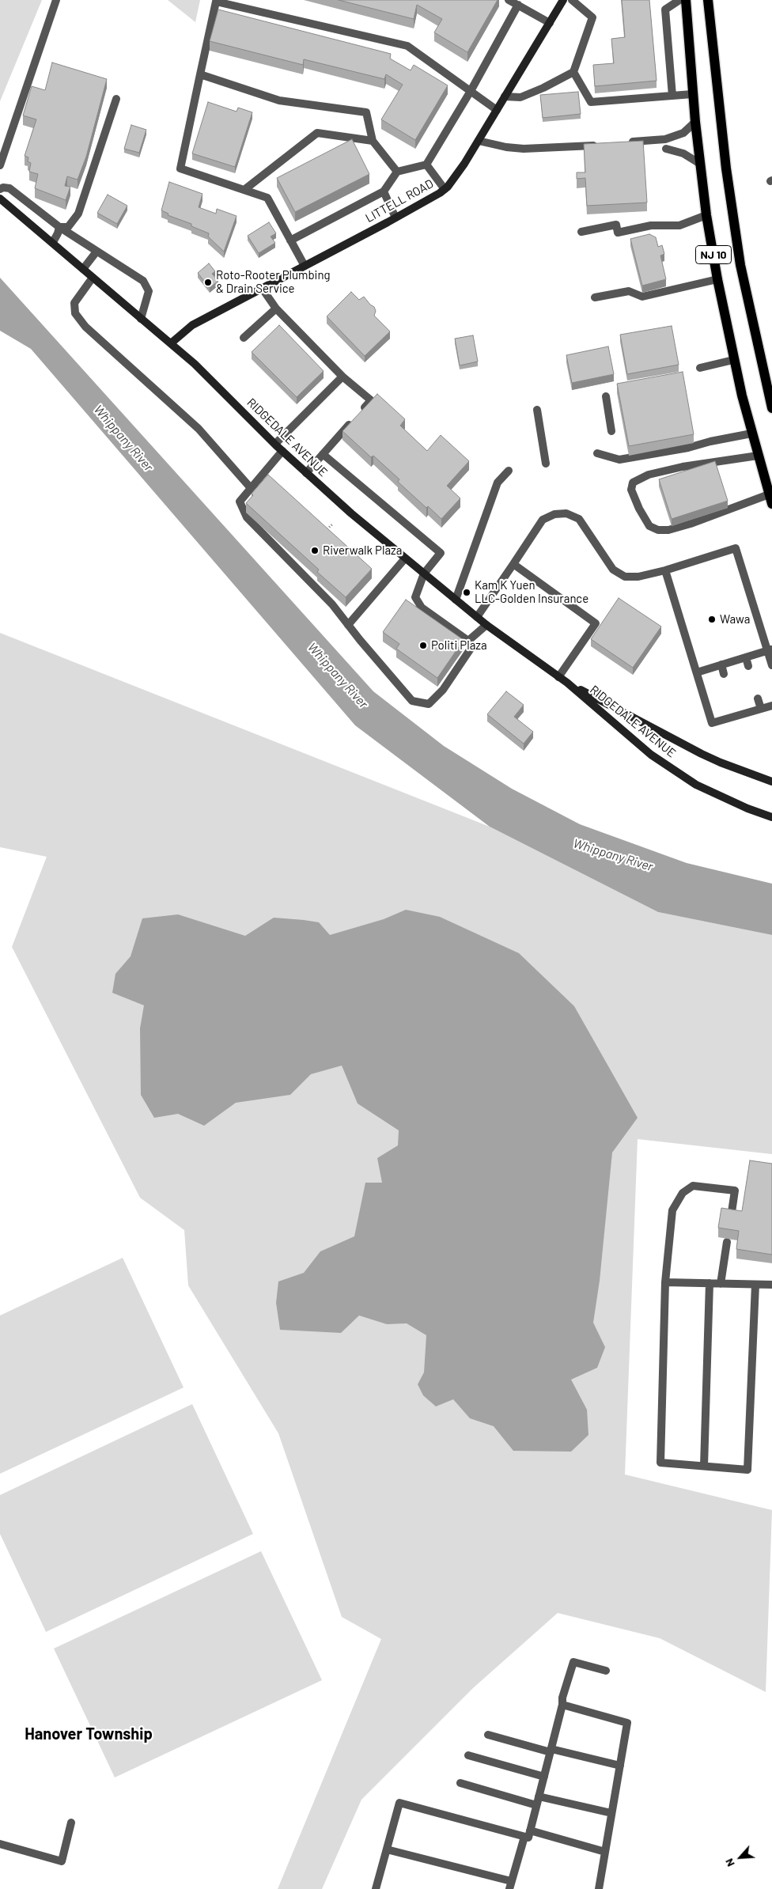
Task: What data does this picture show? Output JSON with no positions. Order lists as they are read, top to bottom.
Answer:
{
  "streets": {
    "main road": ["LITTELL ROAD", "NJ 10", "RIDGEDALE AVENUE"]
  },
  "crossings": [
    ["LITTELL ROAD", "RIDGEDALE AVENUE"]
  ],
  "districts": ["Hanover Township"],
  "water": ["Whippany River"],
  "places": [
    "Roto-Rooter Plumbing & Drain Service",
    "Riverwalk Plaza",
    "Kam K Yuen LLC-Golden Insurance",
    "Wawa",
    "Politi Plaza"
  ],
  "north": "bottom left"
}
